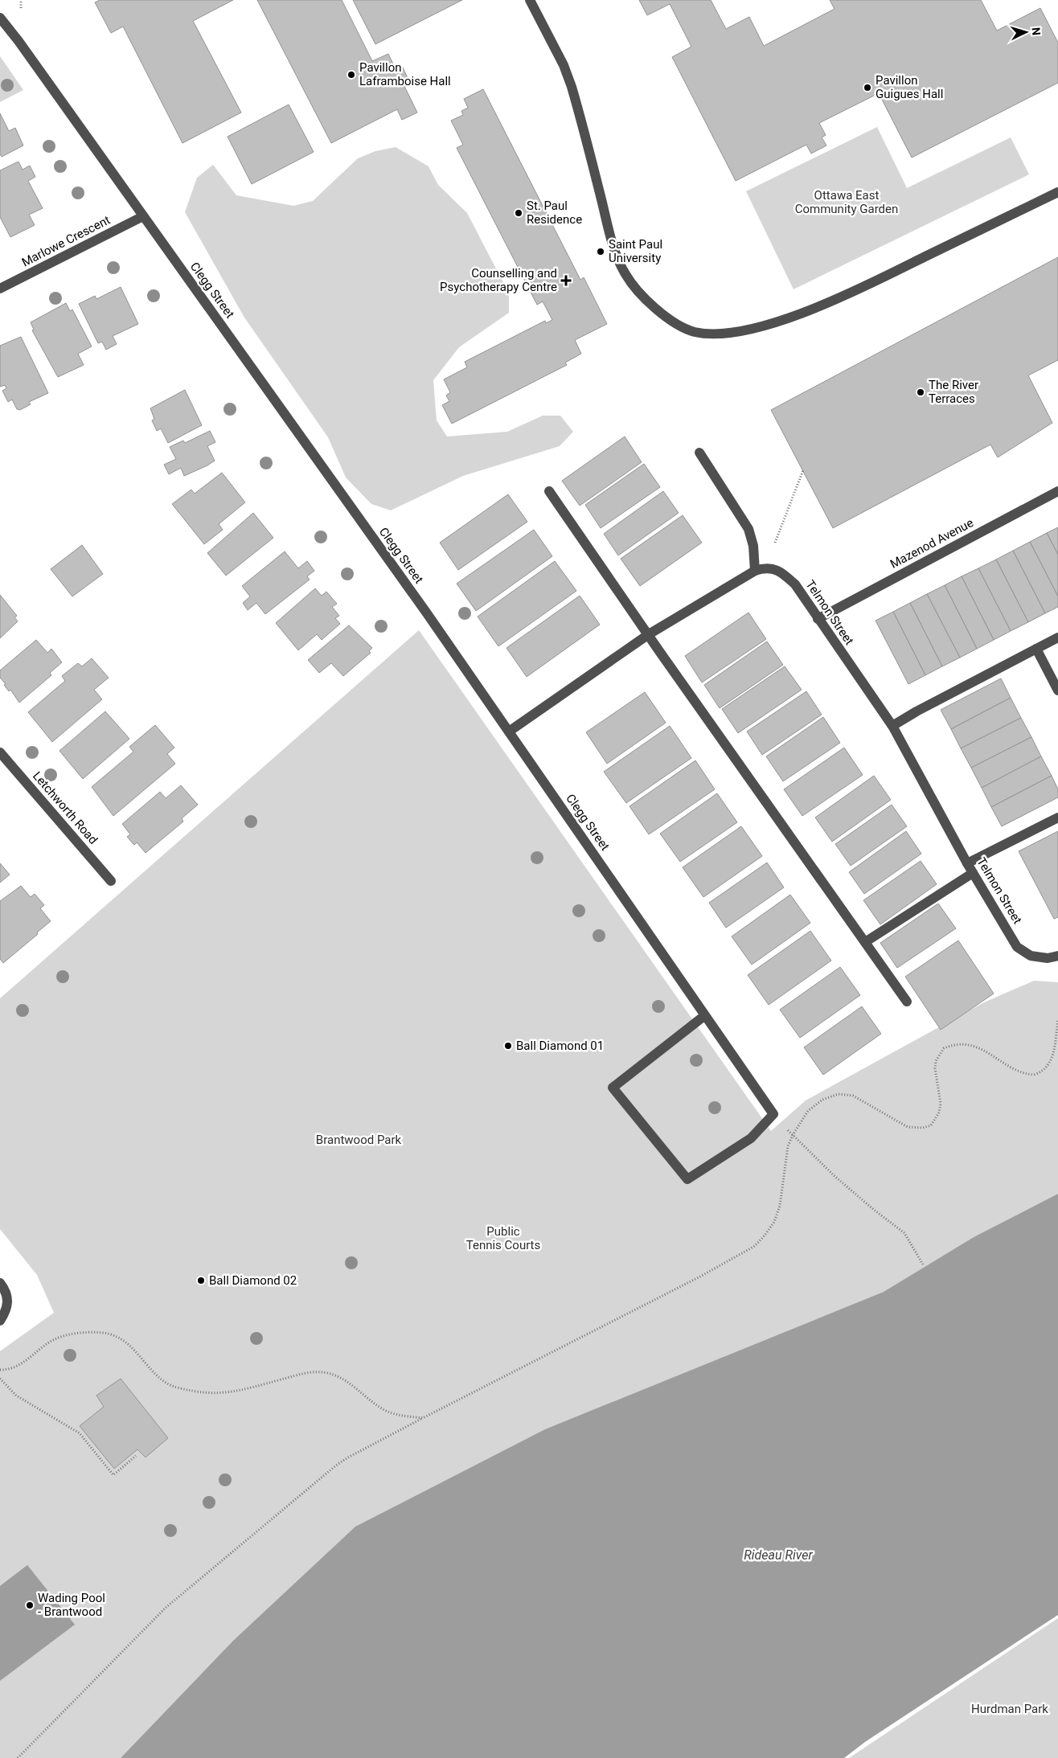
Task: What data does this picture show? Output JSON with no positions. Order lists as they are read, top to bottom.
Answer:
{
  "streets": {
    "street": [
      "Marlowe Crescent",
      "Clegg Street",
      "Mazenod Avenue",
      "Telmon Street",
      "Letchworth Road"
    ]
  },
  "crossings": [
    ["Marlowe Crescent", "Clegg Street"],
    ["Clegg Street", "Telmon Street"],
    ["Mazenod Avenue", "Telmon Street"]
  ],
  "water": ["Rideau River"],
  "parks": [
    "Ottawa East Community Garden",
    "Brantwood Park",
    "Public Tennis Courts",
    "Hurdman Park"
  ],
  "places": {
    "other": [
      "Pavillon Laframboise Hall",
      "Pavillon Guigues Hall",
      "St. Paul Residence",
      "Saint Paul University",
      "The River Terraces",
      "Ball Diamond 01",
      "Ball Diamond 02",
      "Wading Pool - Brantwood"
    ],
    "health": ["Counselling and Psychotherapy Centre"]
  },
  "north": "right"
}
